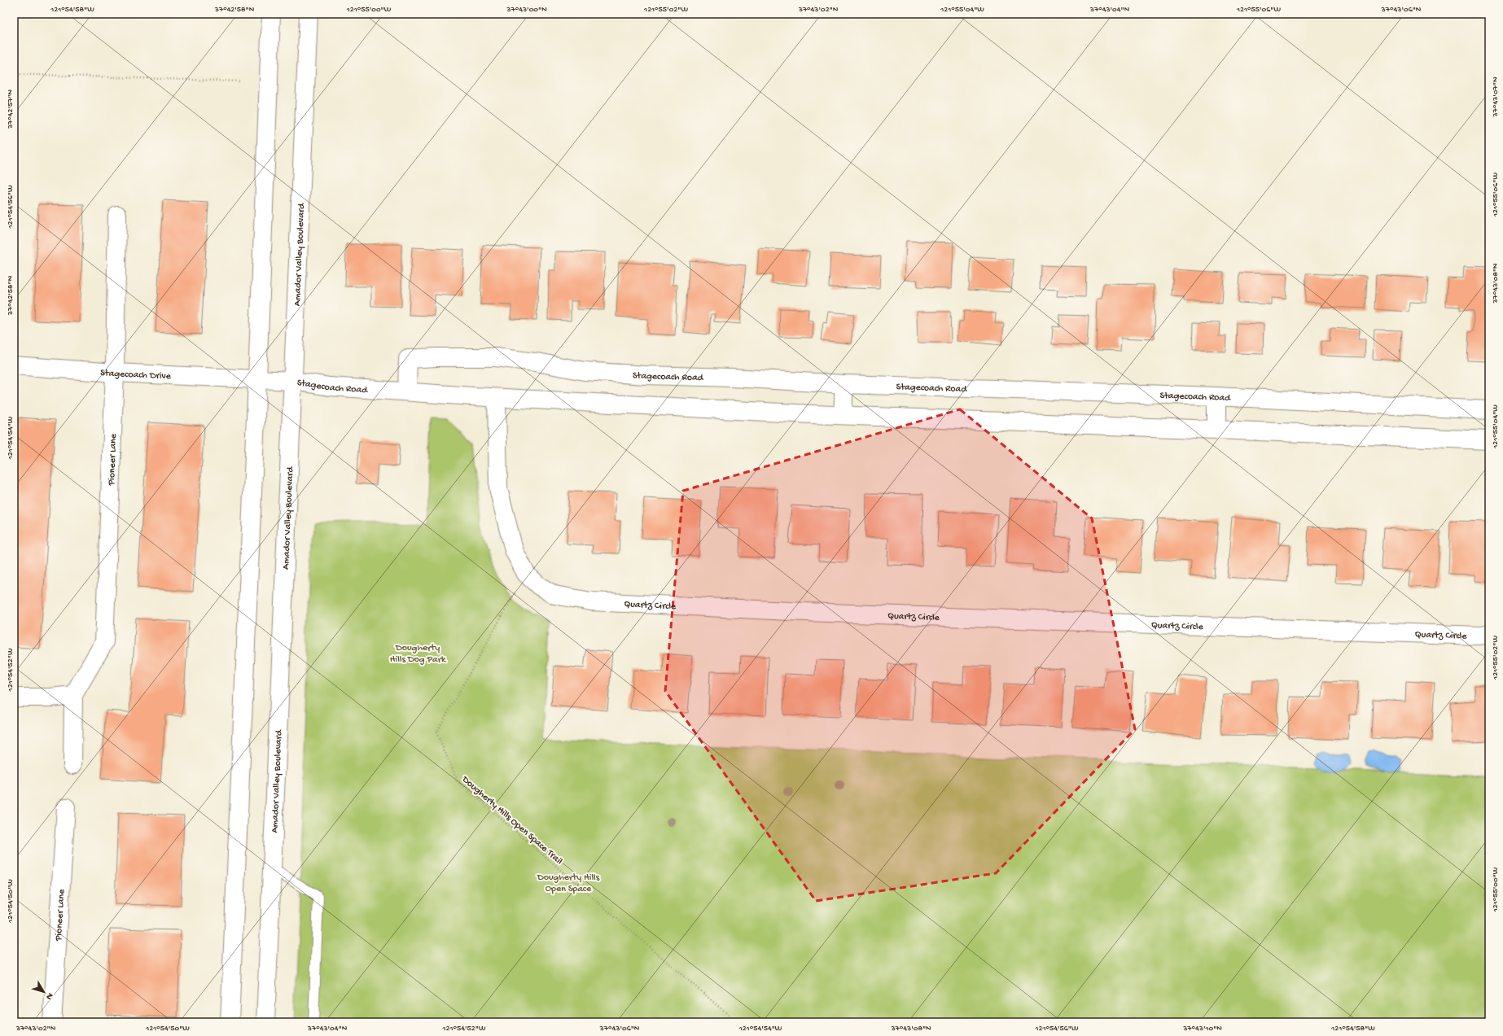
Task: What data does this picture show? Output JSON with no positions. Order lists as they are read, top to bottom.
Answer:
{
  "streets": {
    "street": [
      "Amador Valley Boulevard",
      "Stagecoach Drive",
      "Stagecoach Road",
      "Pioneer Lane",
      "Quartz Circle"
    ],
    "path": ["Dougherty Hills Open Space Trail"]
  },
  "crossings": [
    ["Amador Valley Boulevard", "Stagecoach Road"],
    ["Stagecoach Drive", "Stagecoach Road"],
    ["Stagecoach Drive", "Pioneer Lane"],
    ["Stagecoach Road", "Quartz Circle"],
    ["Quartz Circle", "Dougherty Hills Open Space Trail"]
  ],
  "parks": ["Dougherty Hills Dog Park", "Dougherty Hills Open Space"],
  "north": "bottom right",
  "coordinates": [
    "121°54'58\"W",
    "37°42'58\"N",
    "121°55'00\"W",
    "37°43'00\"N",
    "121°55'02\"W",
    "37°43'02\"N",
    "121°55'04\"W",
    "37°43'04\"N",
    "121°55'06\"W",
    "37°43'06\"N",
    "37°43'07\"N",
    "37°42'57\"N",
    "121°54'56\"W",
    "37°43'08\"N",
    "121°54'54\"W",
    "121°54'52\"W",
    "121°54'50\"W",
    "37°43'10\"N"
  ]
}
